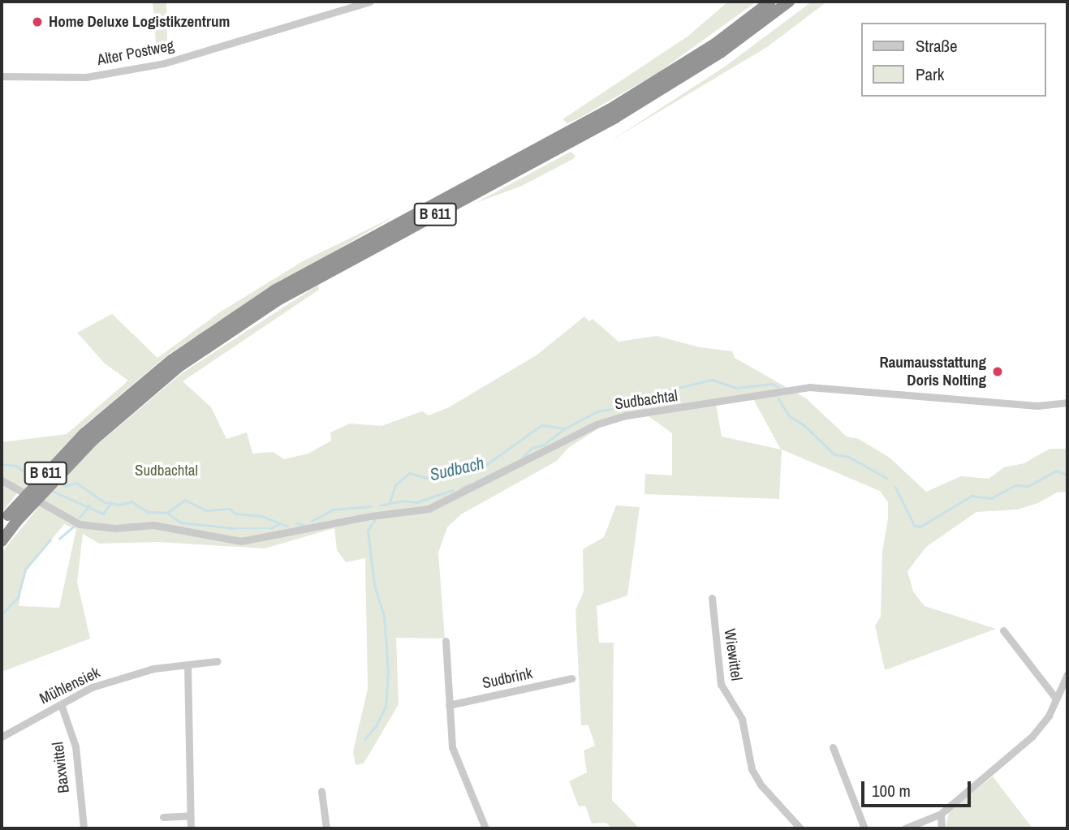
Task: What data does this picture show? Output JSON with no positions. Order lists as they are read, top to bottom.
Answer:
{
  "streets": {
    "highway": ["B 611"],
    "street": [
      "Alter Postweg",
      "Sudbachtal",
      "Wiewittel",
      "Sudbrink",
      "Mühlensiek",
      "Baxwittel"
    ]
  },
  "crossings": [
    ["Mühlensiek", "Baxwittel"]
  ],
  "water": ["Sudbach"],
  "parks": ["Sudbachtal"],
  "places": ["Home Deluxe Logistikzentrum", "Raumausstattung Doris Nolting"],
  "legend": ["Straße", "Park"],
  "scale_bar": "100 m"
}
